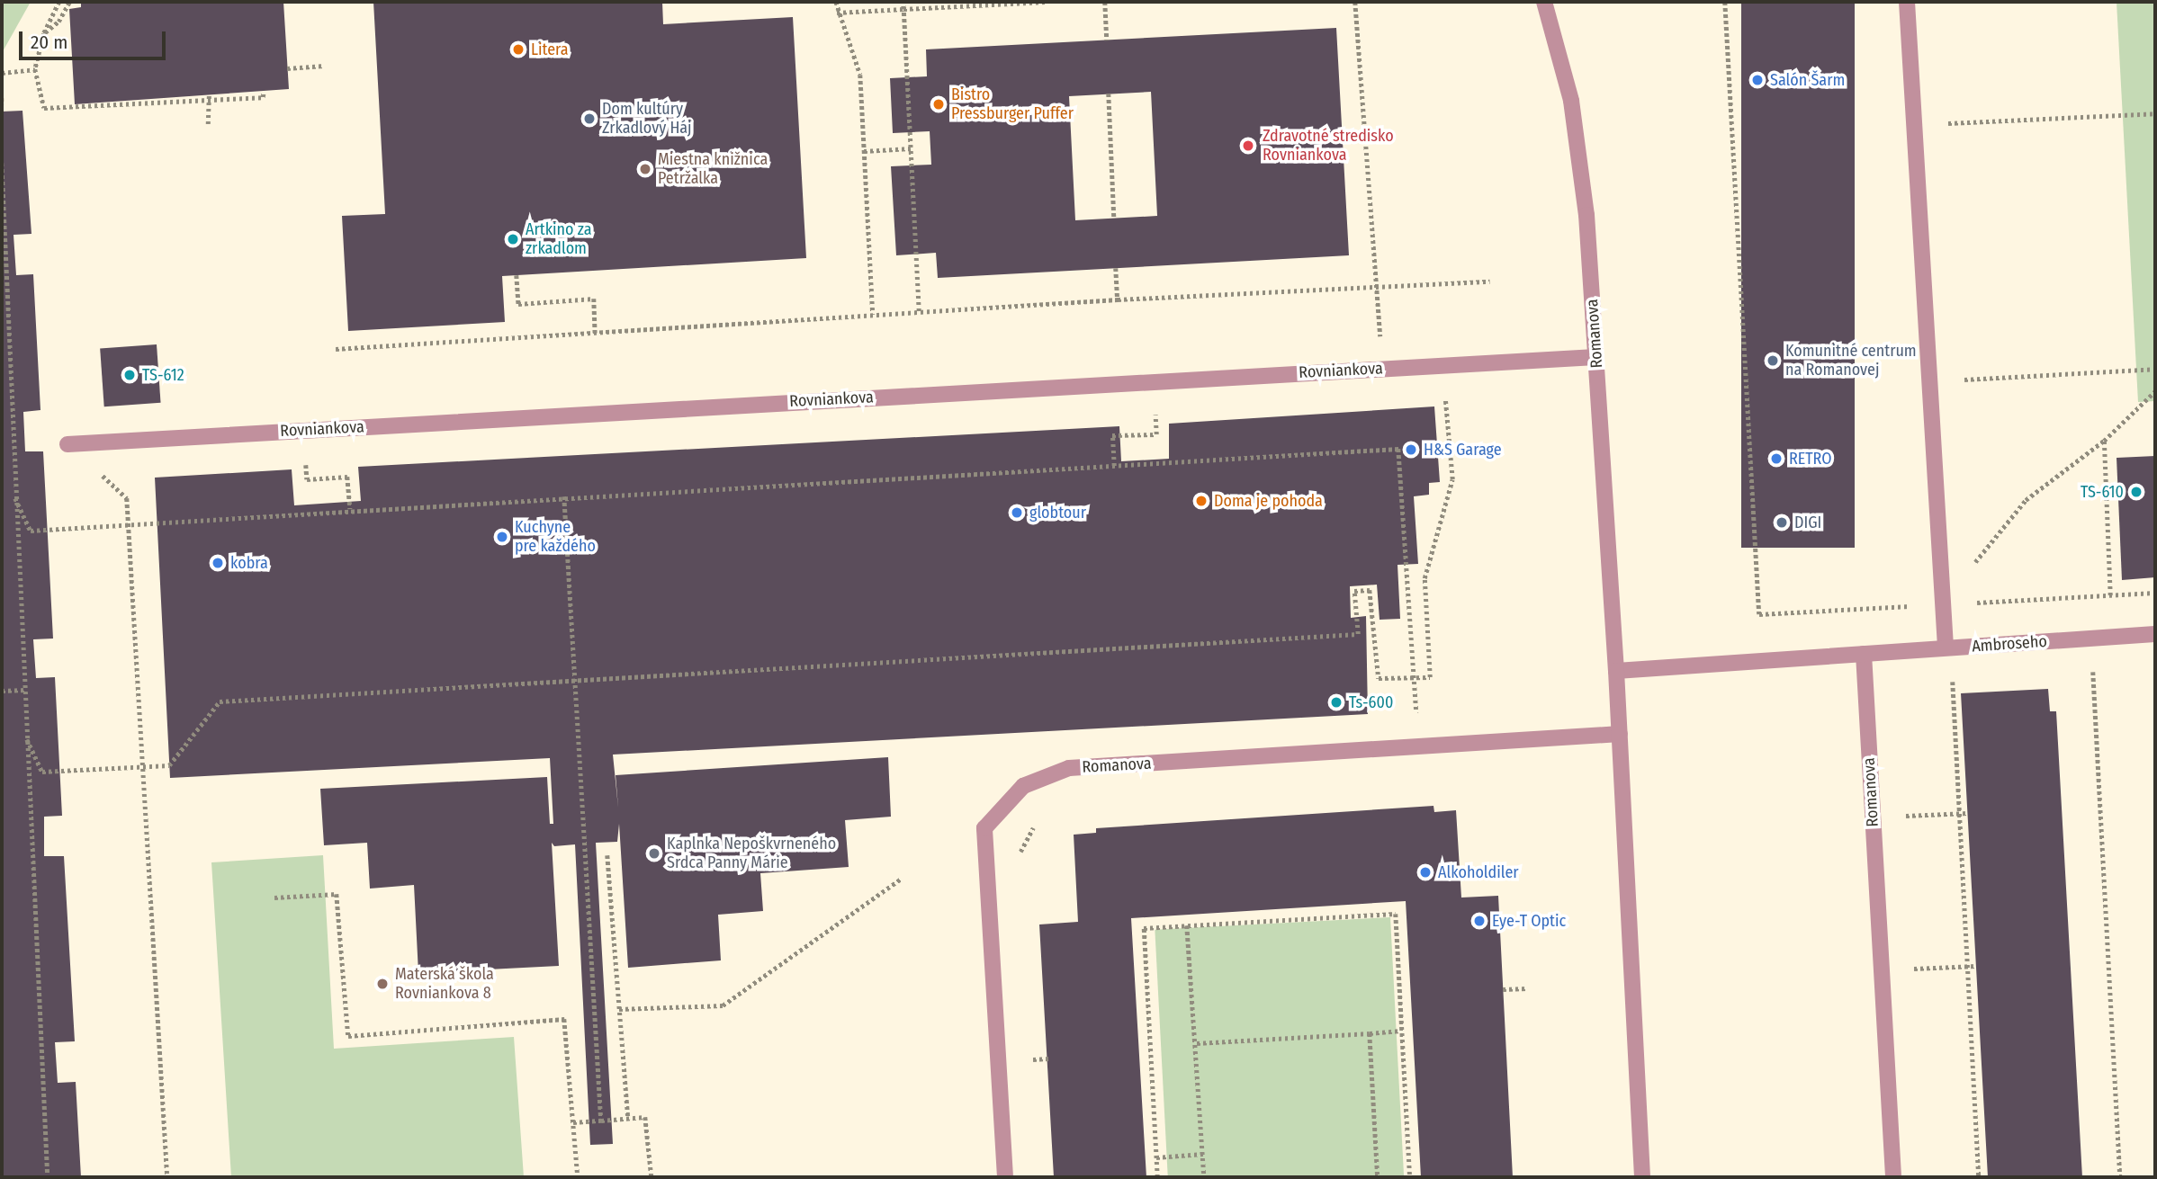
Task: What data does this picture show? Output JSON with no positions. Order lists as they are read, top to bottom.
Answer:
{
  "streets": {
    "street": ["Romanova", "Rovniankova", "Ambroseho"]
  },
  "crossings": [
    ["Romanova", "Rovniankova"],
    ["Romanova", "Ambroseho"]
  ],
  "places": [
    "Litera",
    "Salón Šarm",
    "Bistro Pressburger Puffer",
    "Dom kultúry Zrkadlový Háj",
    "Zdravotné stredisko Rovniankova",
    "Miestna knižnica Petržalka",
    "Artkino za zrkadlom",
    "Komunitné centrum na Romanovej",
    "TS-612",
    "H&S Garage",
    "RETRO",
    "TS-610",
    "Doma je pohoda",
    "globtour",
    "DIGI",
    "Kuchyne pre každého",
    "kobra",
    "Ts-600",
    "Kaplnka Nepoškvrneného Srdca Panny Márie",
    "Alkoholdiler",
    "Eye-T Optic",
    "Materská škola Rovniankova 8"
  ],
  "scale_bar": "20 m"
}
